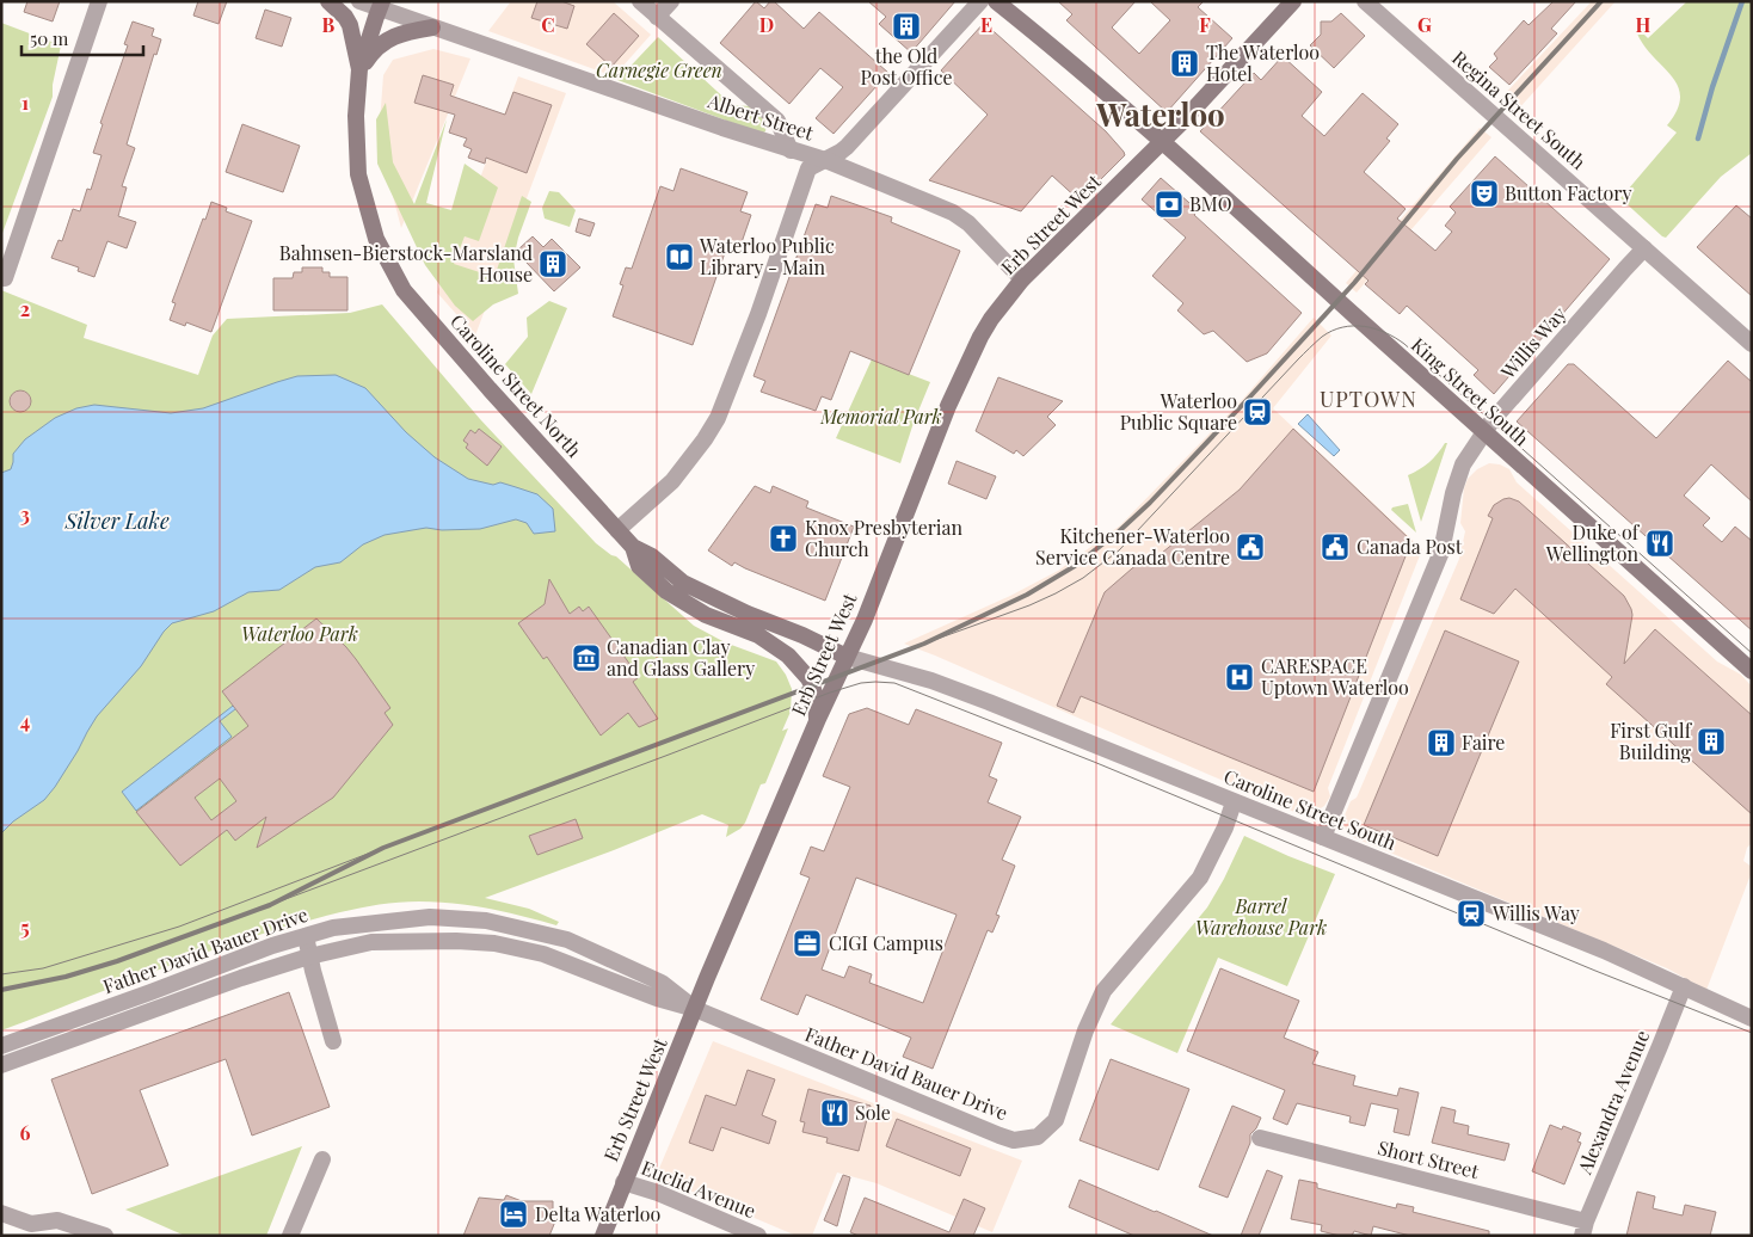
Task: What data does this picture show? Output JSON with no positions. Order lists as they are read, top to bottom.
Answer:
{
  "streets": {
    "main road": ["Erb Street West", "Caroline Street North", "King Street South"],
    "street": [
      "Regina Street South",
      "Albert Street",
      "Willis Way",
      "Caroline Street South",
      "Father David Bauer Drive",
      "Alexandra Avenue",
      "Short Street",
      "Euclid Avenue"
    ]
  },
  "crossings": [
    ["Regina Street South", "Willis Way"],
    ["Albert Street", "Erb Street West"],
    ["Albert Street", "Caroline Street North"],
    ["Erb Street West", "Caroline Street North"],
    ["Erb Street West", "King Street South"],
    ["Erb Street West", "Caroline Street South"],
    ["Erb Street West", "Father David Bauer Drive"],
    ["Erb Street West", "Euclid Avenue"],
    ["Willis Way", "King Street South"],
    ["Willis Way", "Caroline Street South"],
    ["Caroline Street North", "Caroline Street South"],
    ["Caroline Street South", "Father David Bauer Drive"],
    ["Caroline Street South", "Alexandra Avenue"],
    ["Alexandra Avenue", "Short Street"]
  ],
  "districts": ["Waterloo", "UPTOWN"],
  "water": ["Silver Lake"],
  "parks": [
    "Carnegie Green",
    "Memorial Park",
    "Waterloo Park",
    "Barrel Warehouse Park"
  ],
  "places": {
    "building": [
      "the Old Post Office",
      "The Waterloo Hotel",
      "Bahnsen-Bierstock-Marsland House",
      "First Gulf Building",
      "Faire"
    ],
    "theatre": ["Button Factory"],
    "bank": ["BMO"],
    "library": ["Waterloo Public Library - Main"],
    "station": ["Waterloo Public Square", "Willis Way"],
    "church": ["Knox Presbyterian Church"],
    "restaurant": ["Duke of Wellington", "Sole"],
    "public building": ["Kitchener-Waterloo Service Canada Centre", "Canada Post"],
    "museum": ["Canadian Clay and Glass Gallery"],
    "hospital": ["CARESPACE Uptown Waterloo"],
    "office": ["CIGI Campus"],
    "hotel": ["Delta Waterloo"]
  },
  "scale_bar": "50 m",
  "grid": {
    "columns": [
      "B",
      "C",
      "D",
      "E",
      "F",
      "G",
      "H"
    ],
    "rows": [
      "1",
      "2",
      "3",
      "4",
      "5",
      "6"
    ]
  }
}
